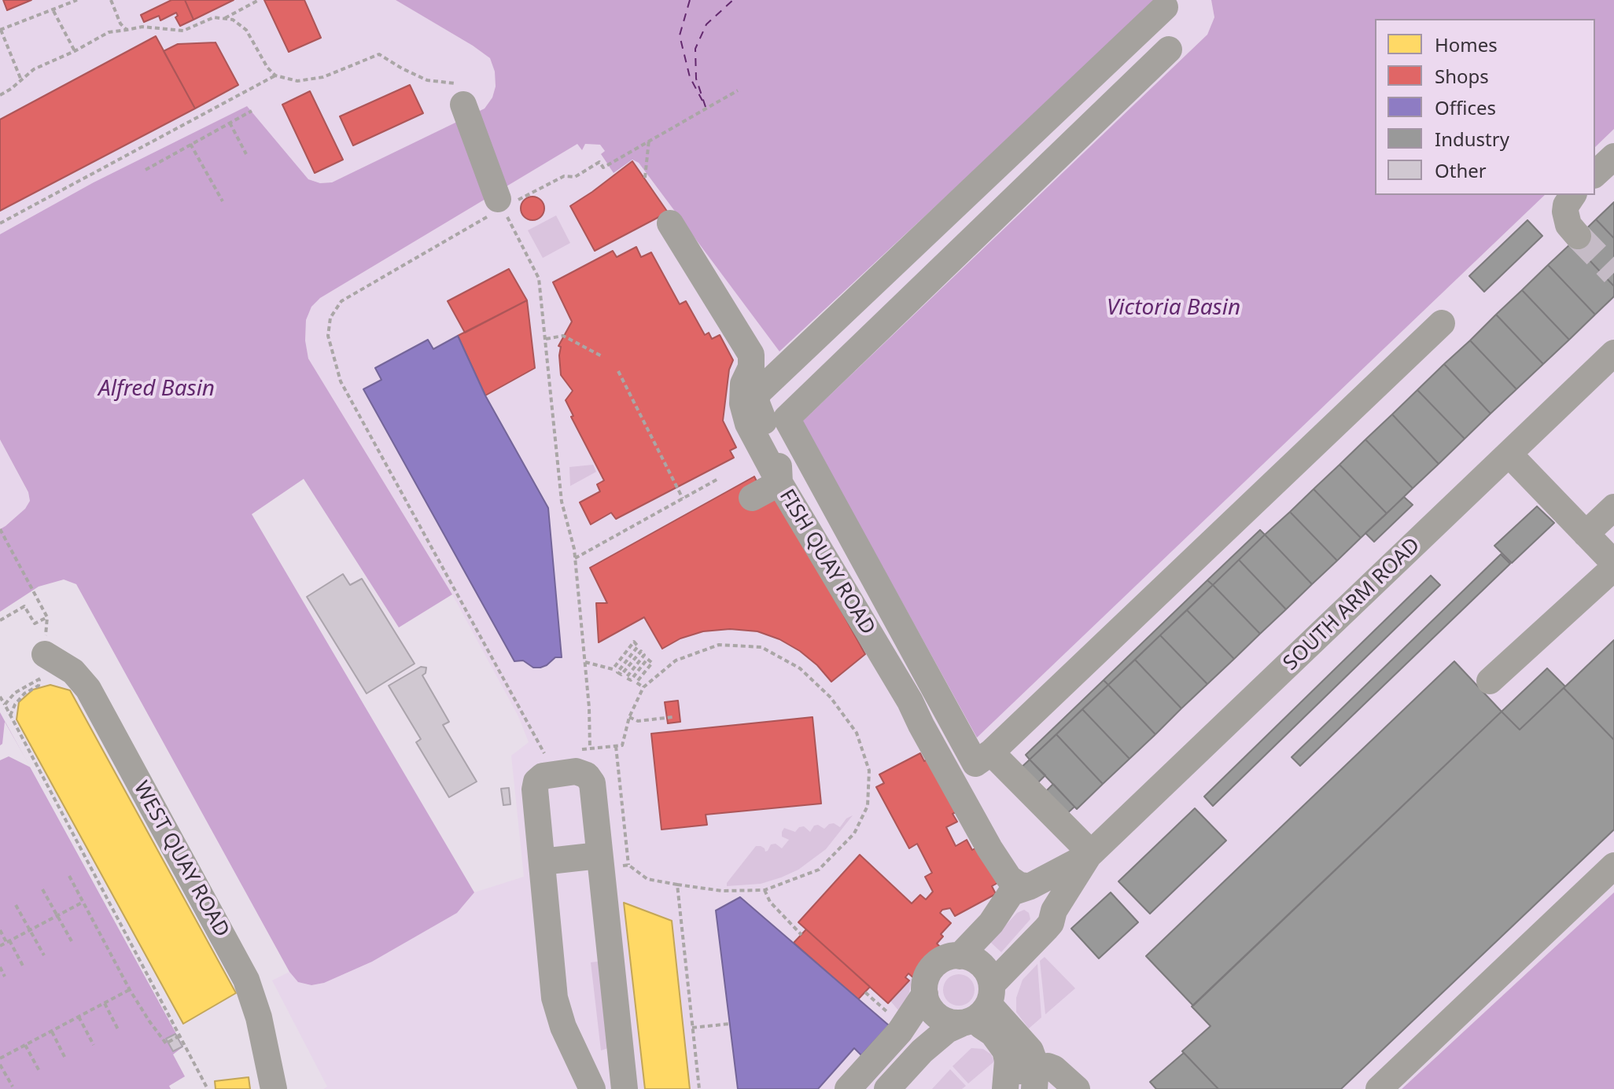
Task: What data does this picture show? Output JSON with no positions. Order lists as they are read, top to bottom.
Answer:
{
  "streets": {
    "street": ["FISH QUAY ROAD", "SOUTH ARM ROAD", "WEST QUAY ROAD"]
  },
  "crossings": [
    ["FISH QUAY ROAD", "SOUTH ARM ROAD"]
  ],
  "water": ["Victoria Basin", "Alfred Basin"],
  "legend": [
    "Homes",
    "Shops",
    "Offices",
    "Industry",
    "Other"
  ]
}
